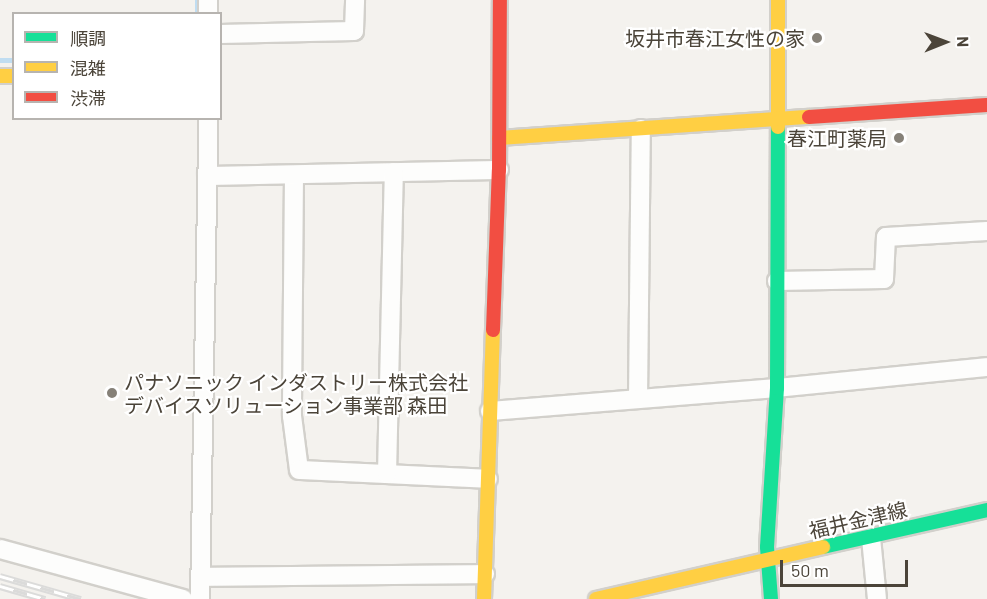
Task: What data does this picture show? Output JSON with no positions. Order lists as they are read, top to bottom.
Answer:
{
  "streets": {
    "street": ["福井金津線"]
  },
  "places": ["坂井市春江女性の家", "春江町薬局", "パナソニック インダストリー株式会社 デバイスソリューション事業部 森田"],
  "legend": ["順調", "混雑", "渋滞"],
  "scale_bar": "50 m",
  "north": "right"
}
